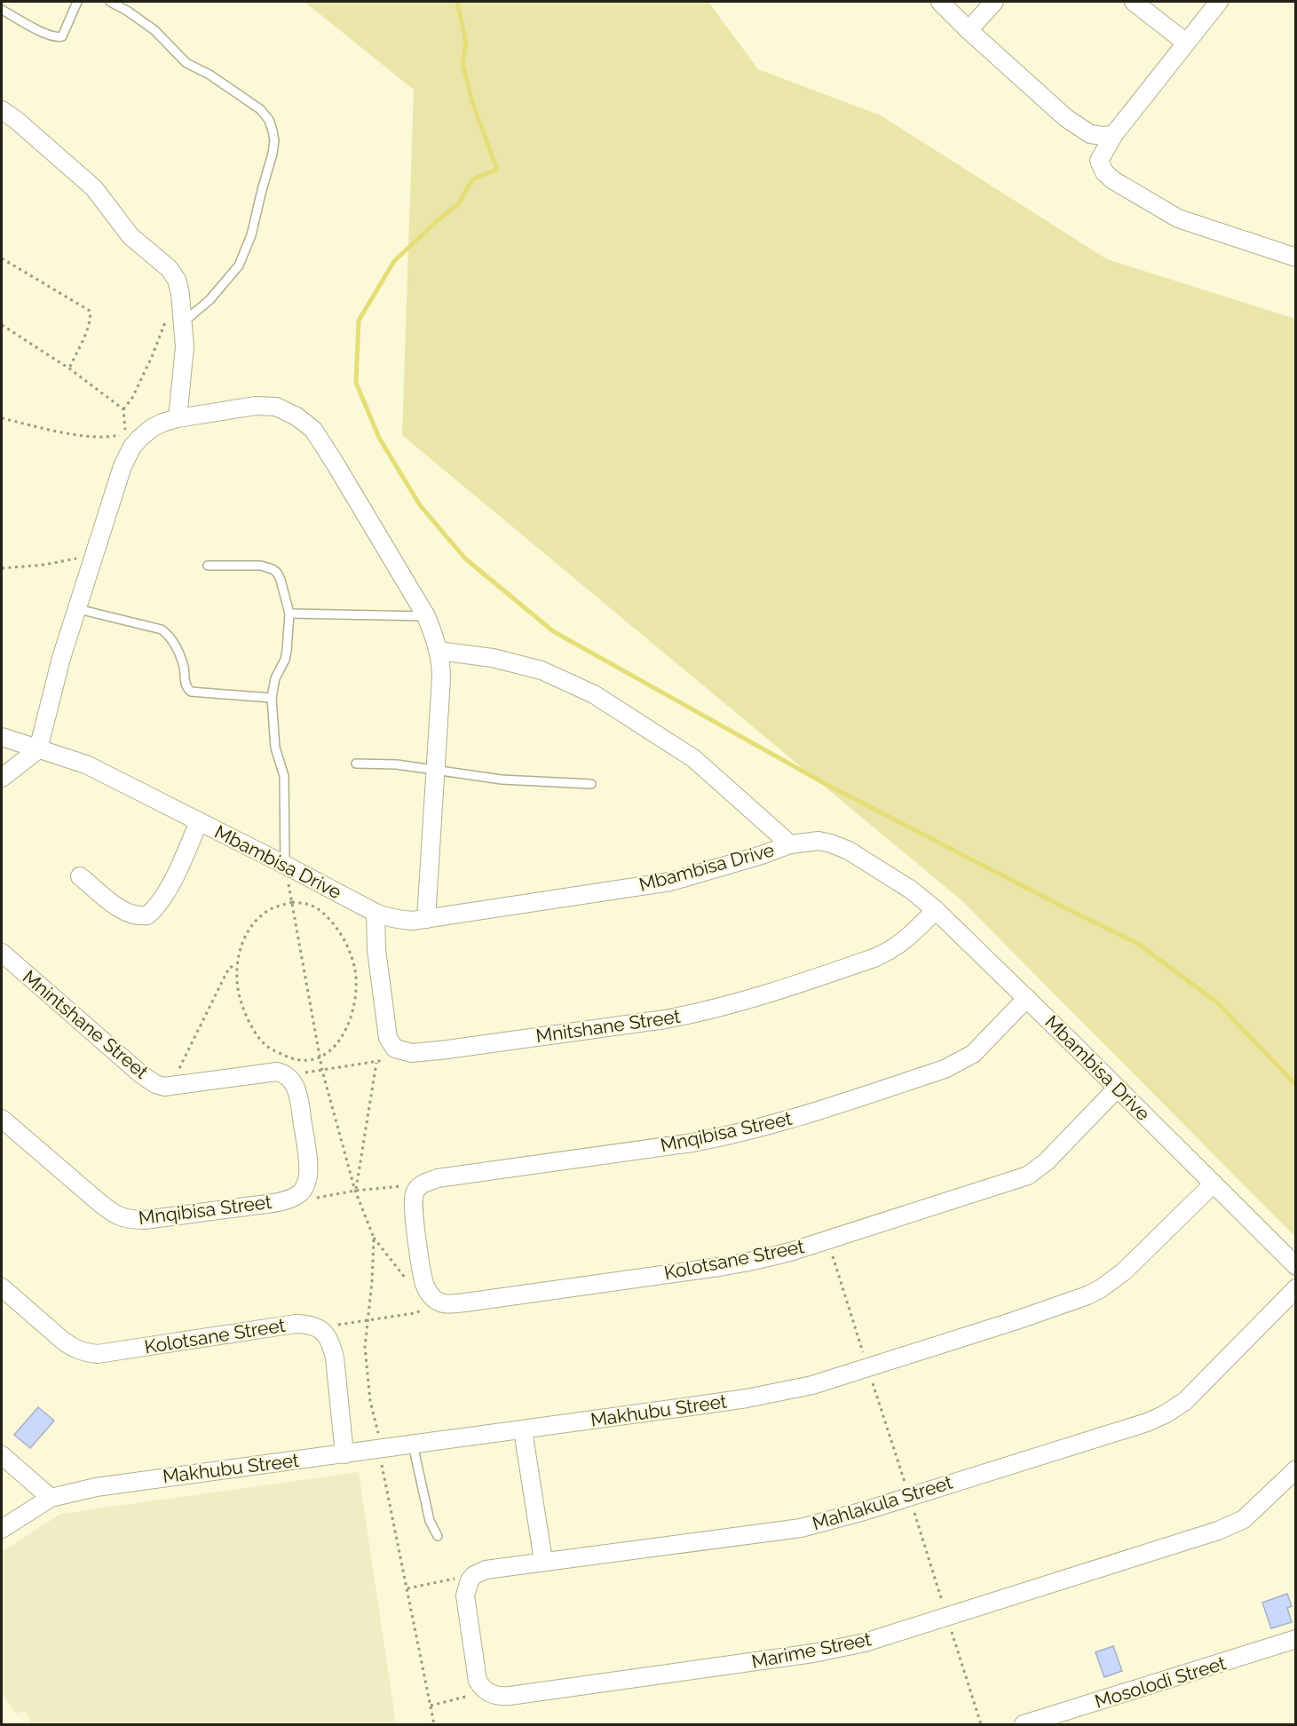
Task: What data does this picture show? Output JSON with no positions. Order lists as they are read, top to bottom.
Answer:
{
  "streets": {
    "street": [
      "Mbambisa Drive",
      "Mnintshane Street",
      "Mnitshane Street",
      "Mnqibisa Street",
      "Kolotsane Street",
      "Makhubu Street",
      "Mahlakula Street",
      "Marime Street",
      "Mosolodi Street"
    ]
  },
  "crossings": [
    ["Mbambisa Drive", "Mnitshane Street"],
    ["Mbambisa Drive", "Mnqibisa Street"],
    ["Mbambisa Drive", "Kolotsane Street"],
    ["Mbambisa Drive", "Makhubu Street"],
    ["Mnintshane Street", "Mnqibisa Street"]
  ]
}
